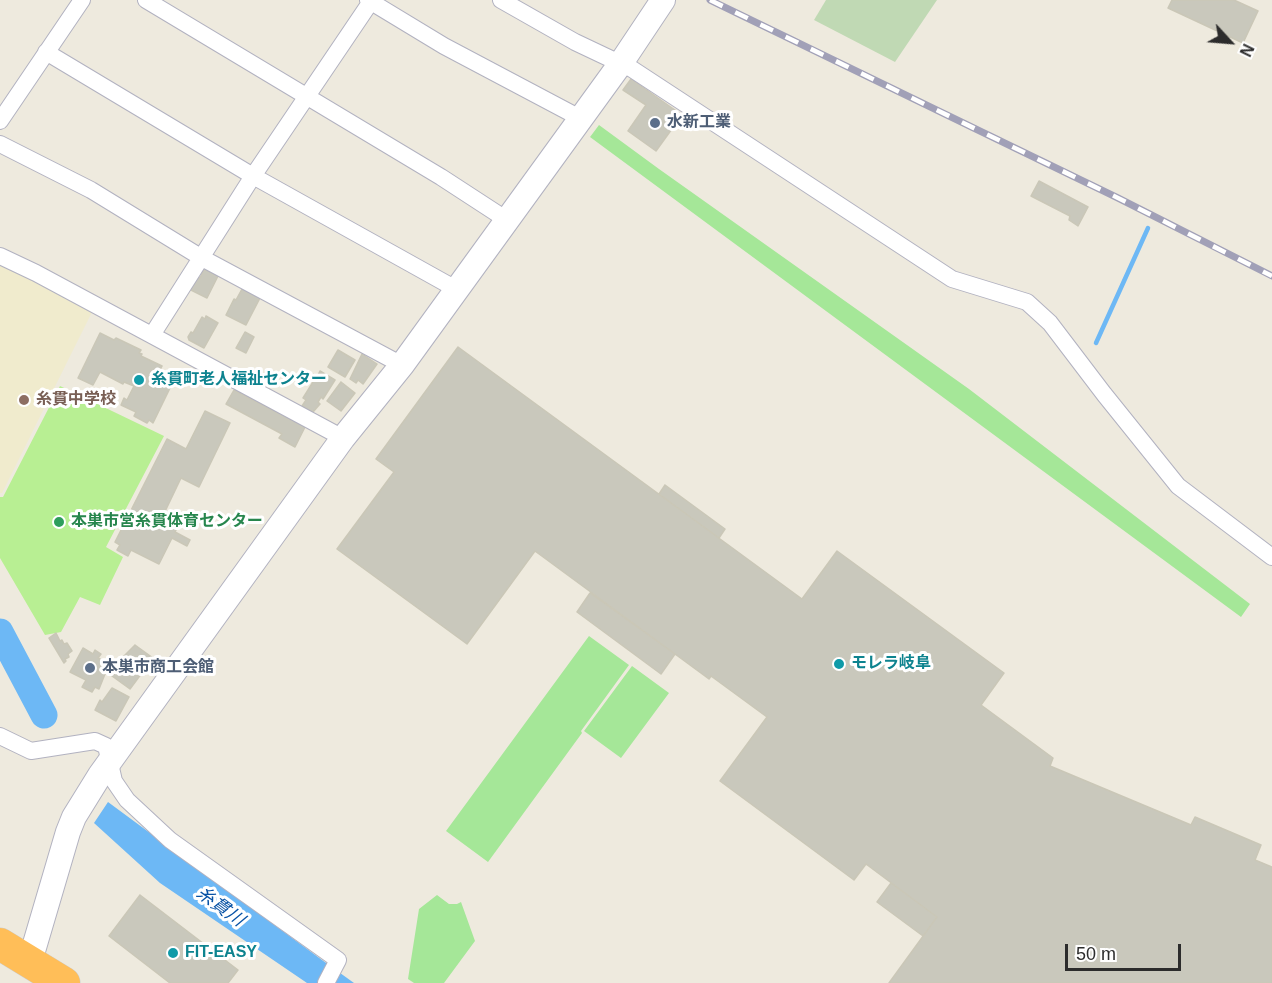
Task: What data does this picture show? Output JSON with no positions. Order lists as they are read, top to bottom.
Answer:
{
  "water": ["糸貫川"],
  "places": [
    "水新工業",
    "糸貫町老人福祉センター",
    "糸貫中学校",
    "本巣市営糸貫体育センター",
    "モレラ岐阜",
    "本巣市商工会館",
    "FIT-EASY"
  ],
  "scale_bar": "50 m",
  "north": "bottom right"
}
